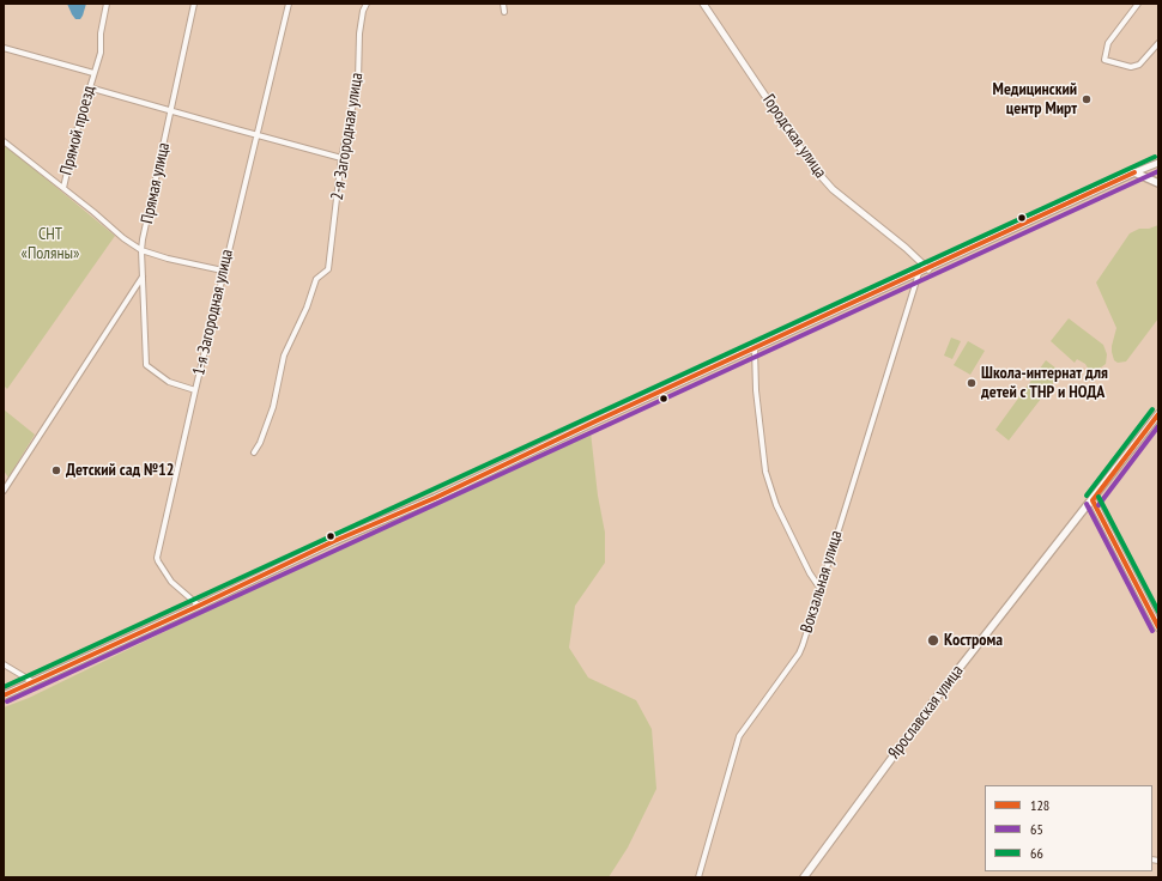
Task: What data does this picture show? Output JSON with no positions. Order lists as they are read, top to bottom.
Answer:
{
  "streets": {
    "main road": ["Ярославская улица"],
    "street": [
      "Прямой проезд",
      "2-я Загородная улица",
      "Городская улица",
      "Прямая улица",
      "1-я Загородная улица",
      "Вокзальная улица"
    ]
  },
  "crossings": [
    ["Прямая улица", "1-я Загородная улица"]
  ],
  "parks": ["СНТ «Поляны»"],
  "places": [
    "Медицинский центр Мирт",
    "Школа-интернат для детей с ТНР и НОДА",
    "Детский сад №12",
    "Кострома"
  ],
  "lines": ["transit line 66", "transit line 65", "transit line 128"],
  "legend": ["128", "65", "66"]
}
